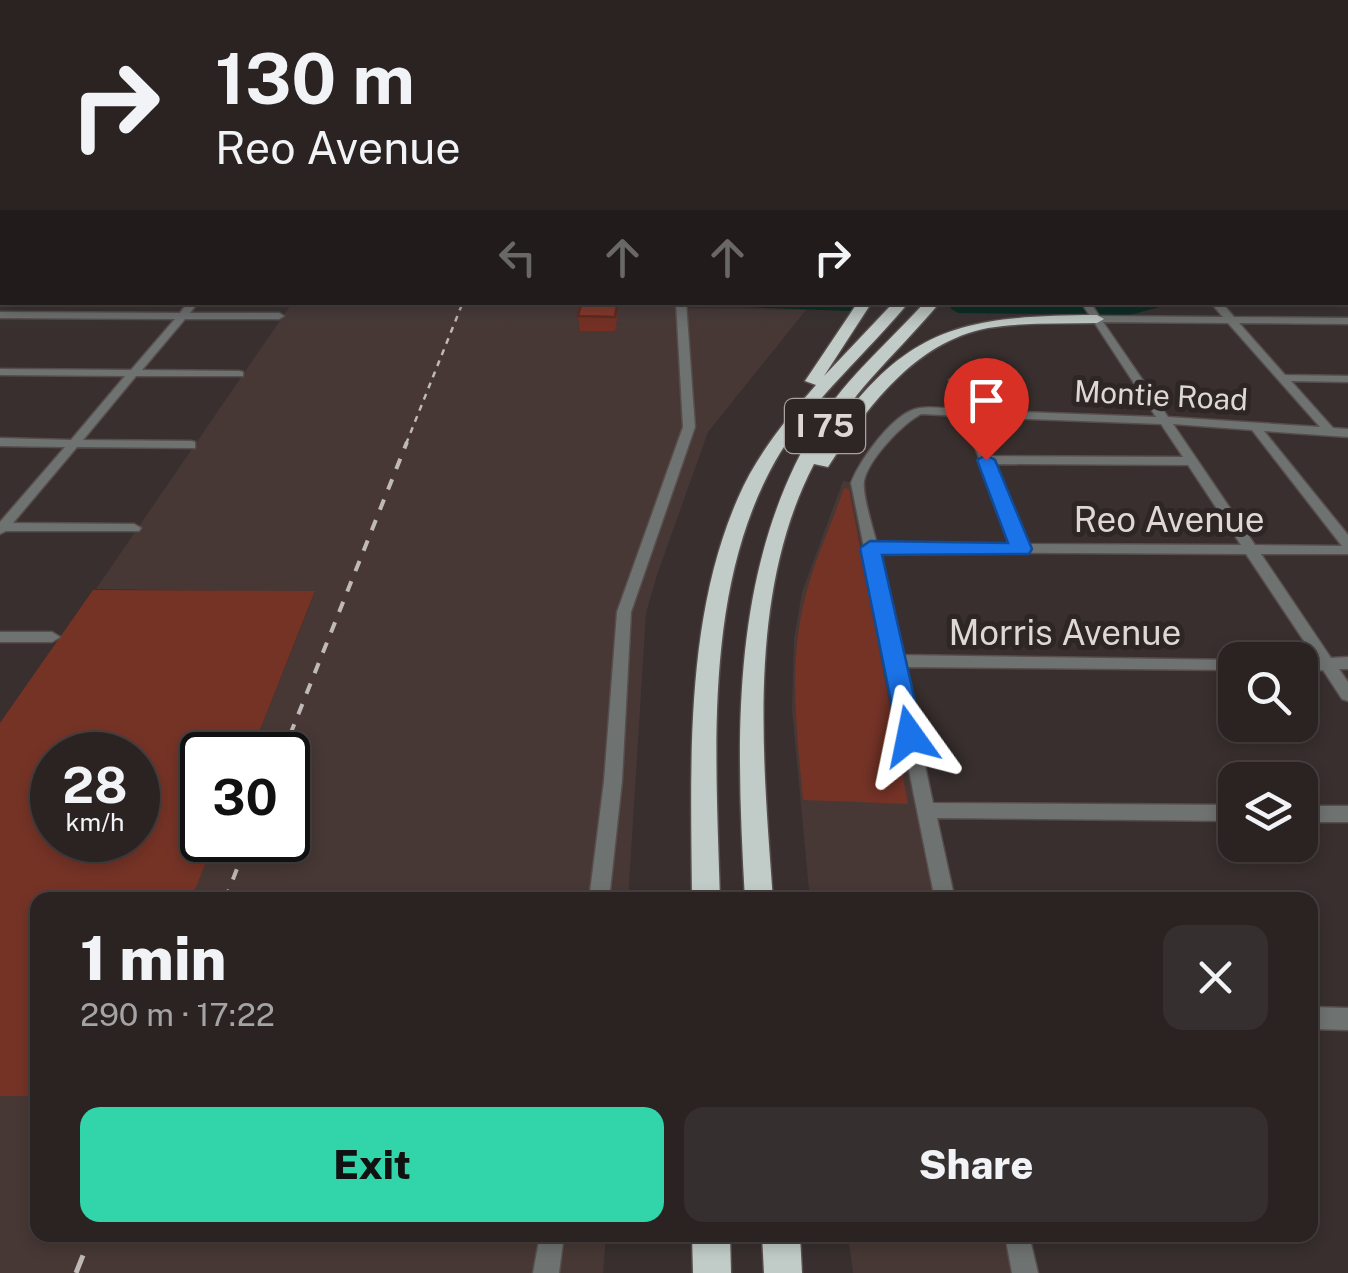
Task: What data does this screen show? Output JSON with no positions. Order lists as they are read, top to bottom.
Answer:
{
  "streets": {
    "highway": ["I 75"],
    "street": ["Montie Road", "Reo Avenue", "Morris Avenue"]
  },
  "crossings": [
    ["Montie Road", "Reo Avenue"]
  ],
  "page": {
    "turn": ["130 m", "Reo Avenue"],
    "speed": "28 km/h",
    "limit": "30",
    "heading": ["1 min", "290 m · 17:22"],
    "buttons": ["Exit", "Share"]
  }
}
